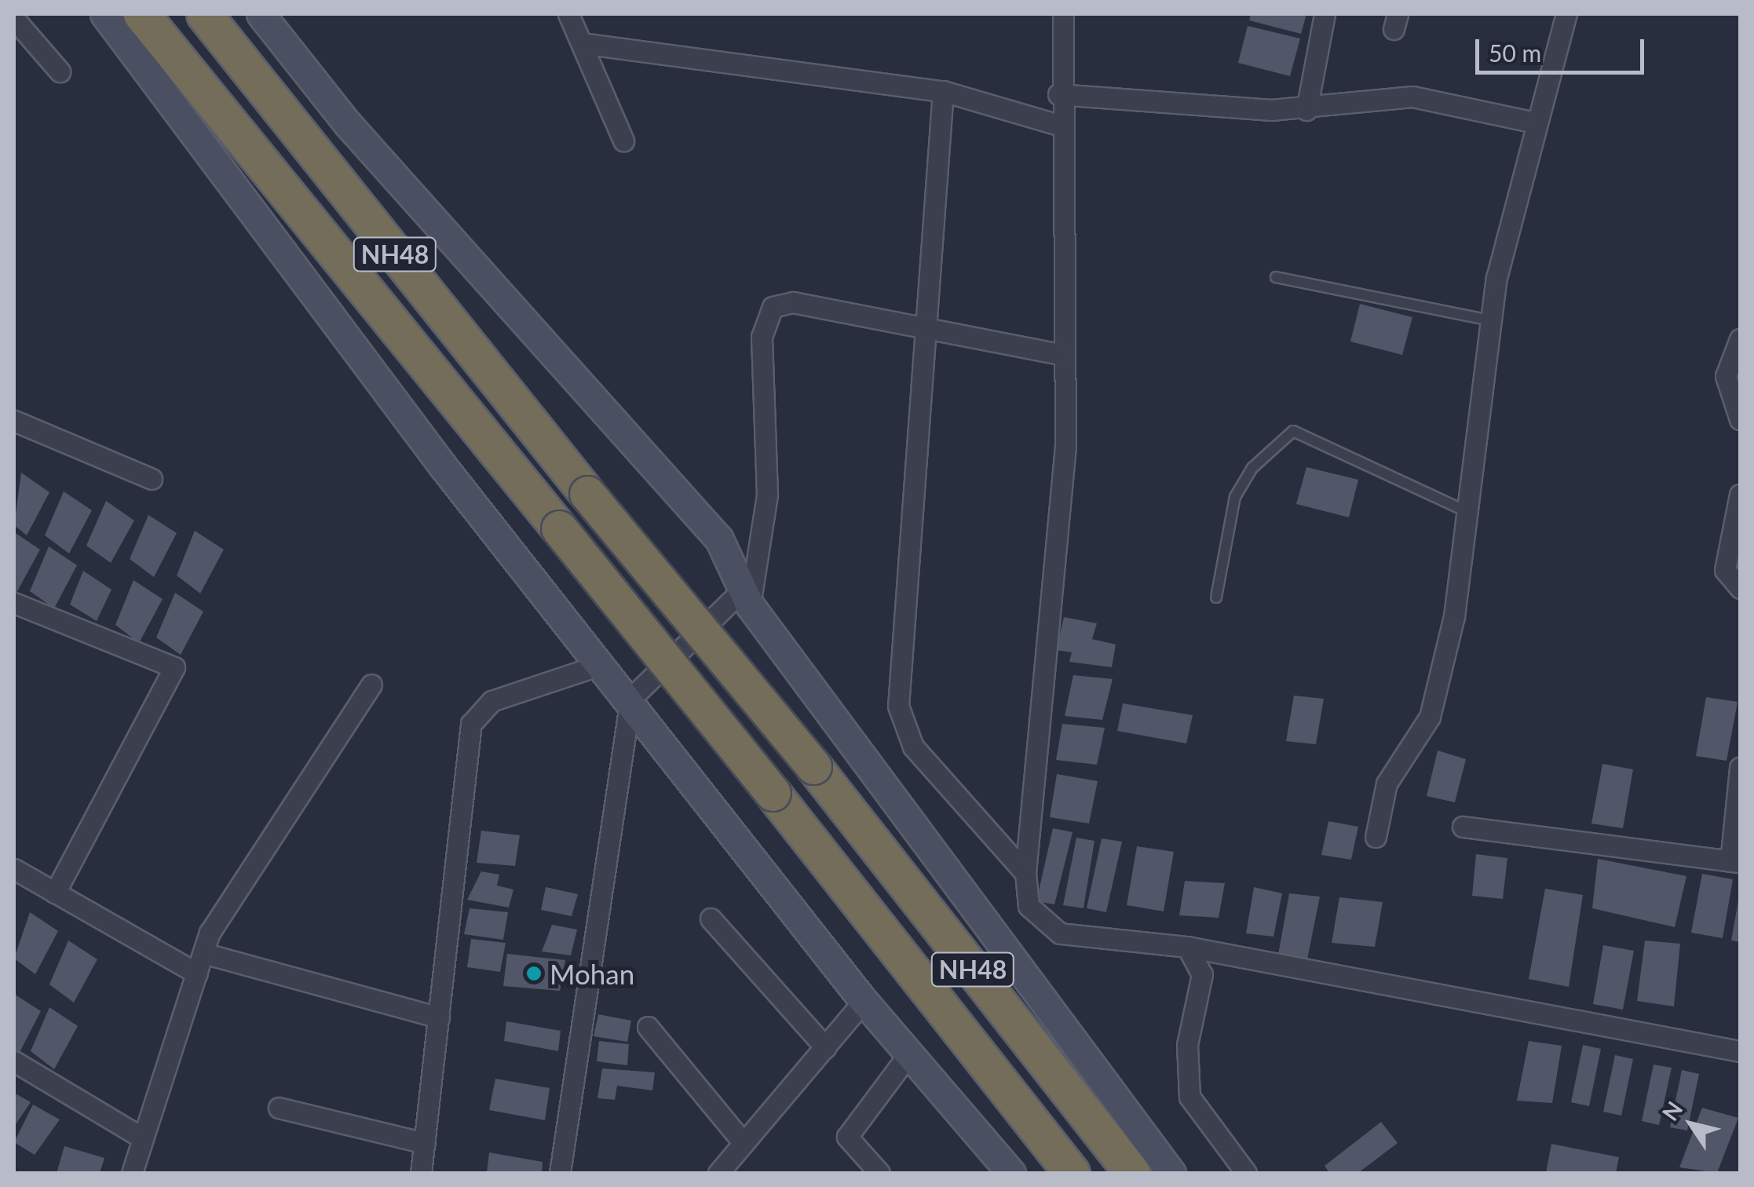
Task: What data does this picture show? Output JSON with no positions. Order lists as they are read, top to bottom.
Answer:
{
  "streets": {
    "highway": ["NH48"]
  },
  "places": ["Mohan"],
  "scale_bar": "50 m",
  "north": "top left"
}
